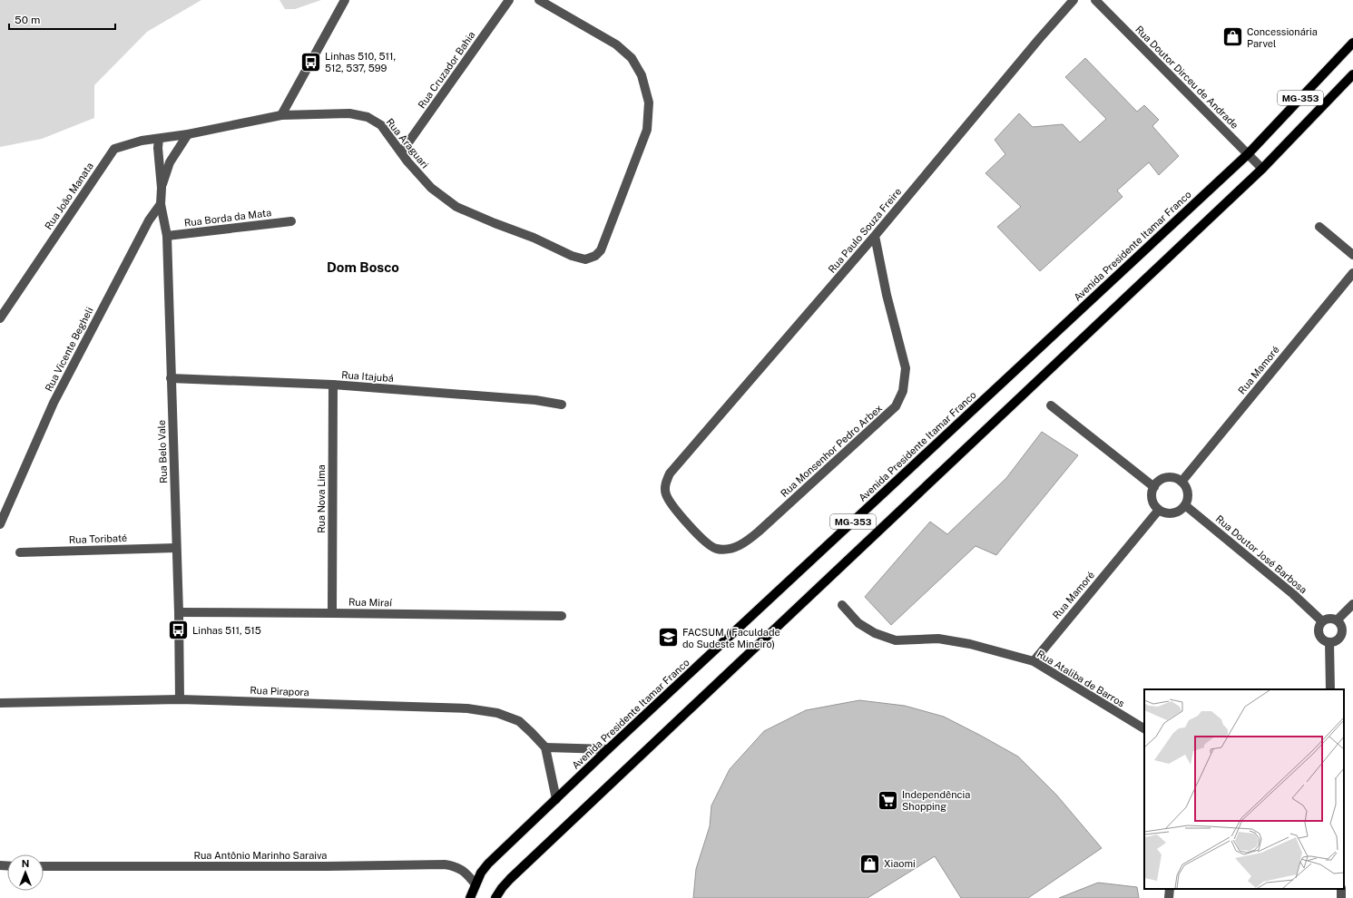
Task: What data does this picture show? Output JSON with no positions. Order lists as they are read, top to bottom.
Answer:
{
  "streets": {
    "main road": ["MG-353", "Avenida Presidente Itamar Franco"],
    "street": [
      "Rua Cruzador Bahia",
      "Rua Doutor Dirceu de Andrade",
      "Rua Araguari",
      "Rua João Manata",
      "Rua Borda da Mata",
      "Rua Paulo Souza Freire",
      "Rua Vicente Begheli",
      "Rua Mamoré",
      "Rua Itajubá",
      "Rua Monsenhor Pedro Arbex",
      "Rua Belo Vale",
      "Rua Nova Lima",
      "Rua Toribaté",
      "Rua Doutor José Barbosa",
      "Rua Miraí",
      "Rua Ataliba de Barros",
      "Rua Pirapora",
      "Rua Antônio Marinho Saraiva"
    ]
  },
  "crossings": [
    ["Rua Cruzador Bahia", "Rua Araguari"],
    ["Rua Doutor Dirceu de Andrade", "MG-353"],
    ["Rua Doutor Dirceu de Andrade", "Avenida Presidente Itamar Franco"],
    ["Rua Araguari", "Rua João Manata"],
    ["Rua Borda da Mata", "Rua Belo Vale"],
    ["Rua Paulo Souza Freire", "Rua Monsenhor Pedro Arbex"],
    ["Avenida Presidente Itamar Franco", "Rua Antônio Marinho Saraiva"],
    ["Rua Vicente Begheli", "Rua Belo Vale"],
    ["Rua Mamoré", "Rua Doutor José Barbosa"],
    ["Rua Mamoré", "Rua Ataliba de Barros"],
    ["Rua Itajubá", "Rua Belo Vale"],
    ["Rua Itajubá", "Rua Nova Lima"],
    ["Rua Belo Vale", "Rua Toribaté"],
    ["Rua Belo Vale", "Rua Miraí"],
    ["Rua Belo Vale", "Rua Pirapora"],
    ["Rua Nova Lima", "Rua Miraí"]
  ],
  "districts": ["Dom Bosco"],
  "places": {
    "shop": ["Concessionária Parvel", "Xiaomi"],
    "bus stop": ["Linhas 510, 511, 512, 537, 599", "Linhas 511, 515"],
    "school or university": ["FACSUM ( Faculdade do Sudeste Mineiro)"],
    "supermarket": ["Independência Shopping"]
  },
  "scale_bar": "50 m",
  "north": "top"
}
